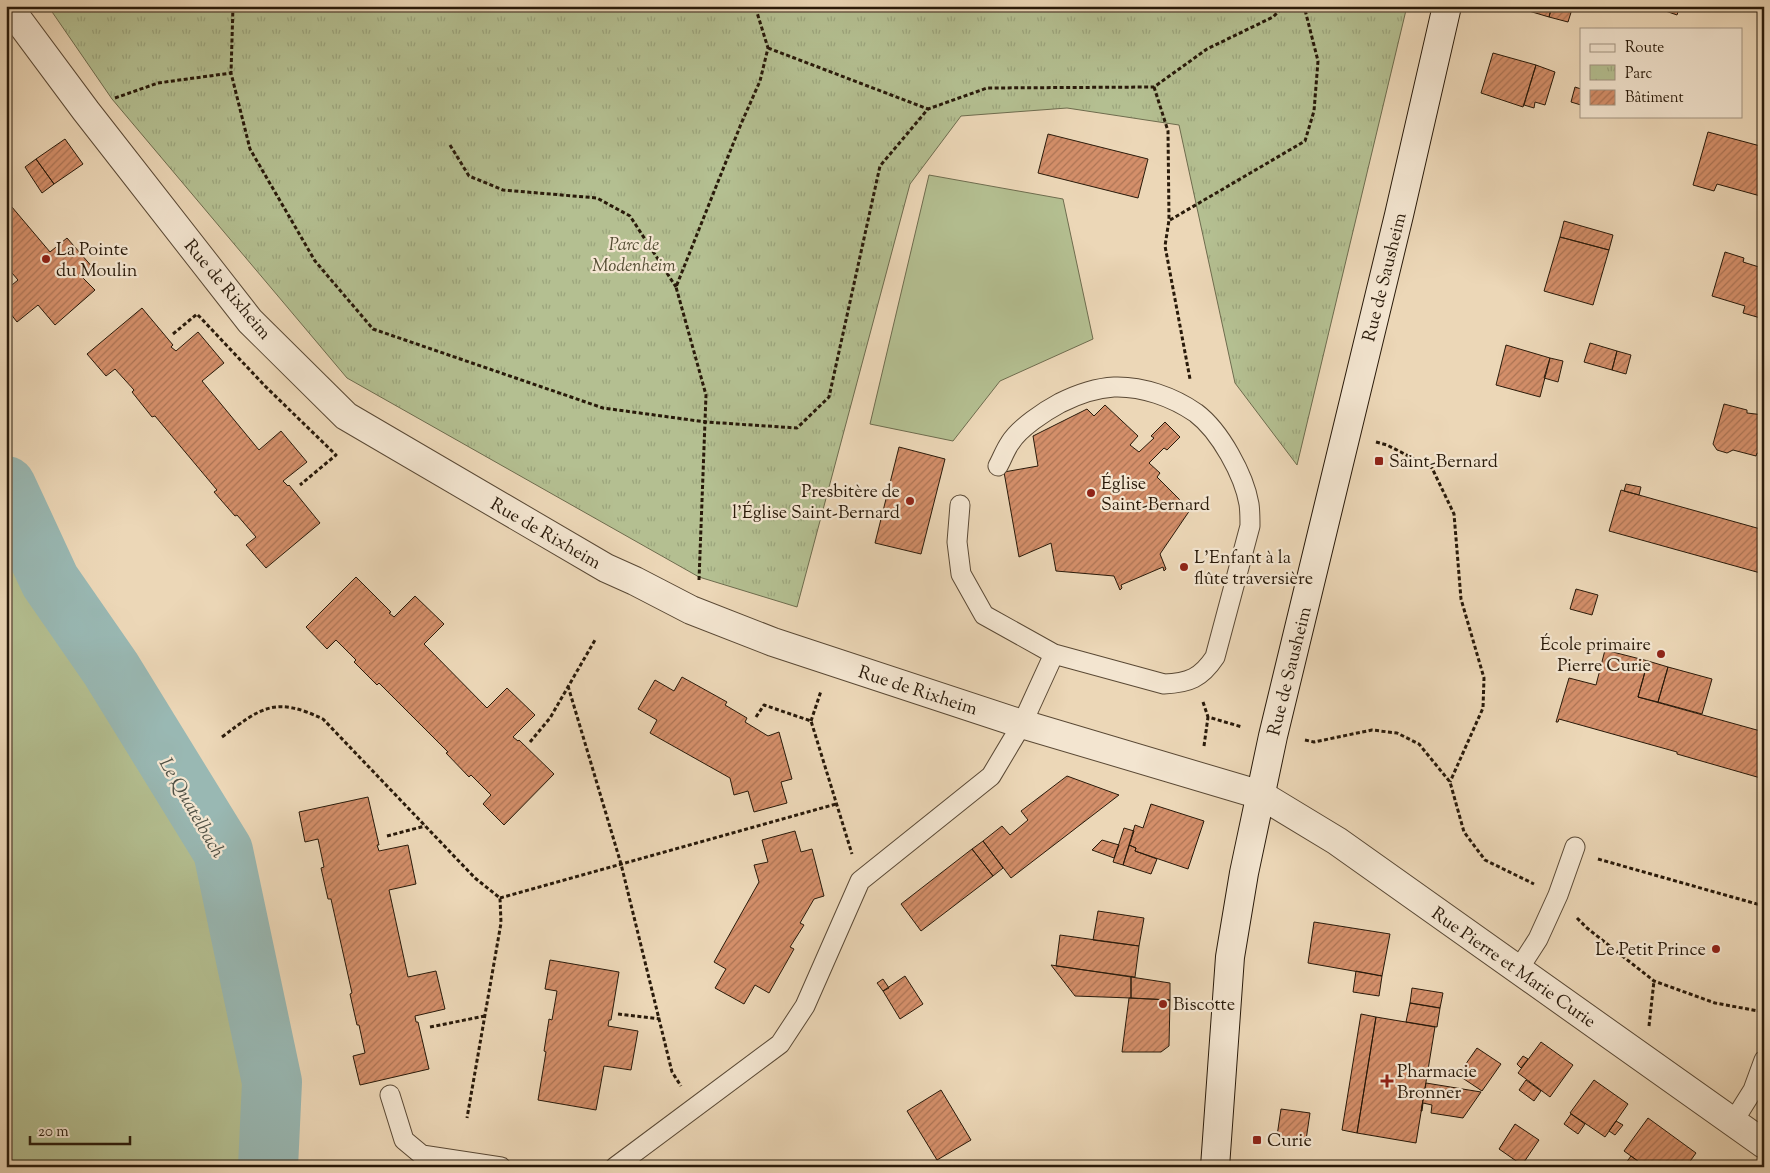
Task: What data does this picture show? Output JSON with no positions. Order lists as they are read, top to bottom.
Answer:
{
  "streets": {
    "street": ["Rue de Sausheim", "Rue de Rixheim", "Rue Pierre et Marie Curie"]
  },
  "crossings": [
    ["Rue de Sausheim", "Rue de Rixheim"],
    ["Rue de Sausheim", "Rue Pierre et Marie Curie"],
    ["Rue de Rixheim", "Rue Pierre et Marie Curie"]
  ],
  "water": ["Le Quatelbach"],
  "parks": ["Parc de Modenheim"],
  "places": {
    "other": [
      "La Pointe du Moulin",
      "Église Saint-Bernard",
      "Presbitère de l'Église Saint-Bernard",
      "L’Enfant à la flûte traversière",
      "École primaire Pierre Curie",
      "Le Petit Prince",
      "Biscotte"
    ],
    "transit": ["Saint-Bernard", "Curie"],
    "health": ["Pharmacie Bronner"]
  },
  "legend": ["Route", "Parc", "Bâtiment"],
  "scale_bar": "20 m"
}
